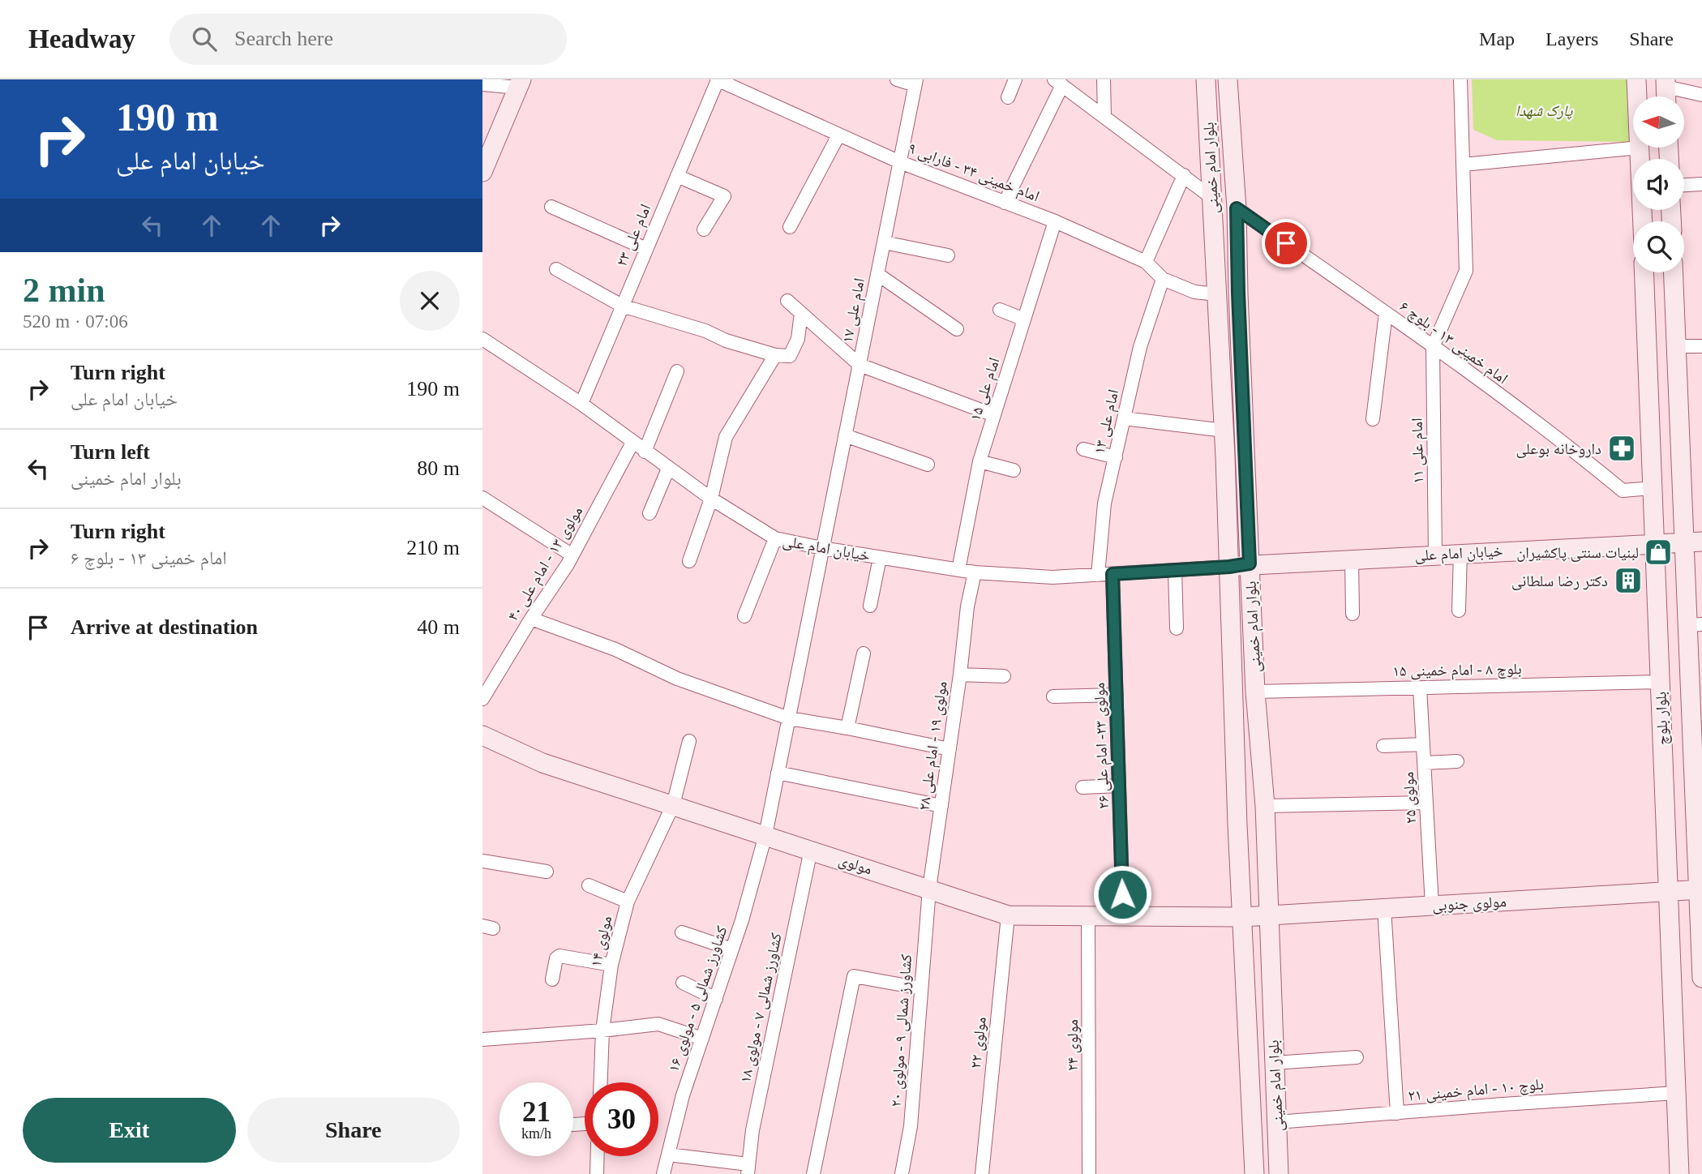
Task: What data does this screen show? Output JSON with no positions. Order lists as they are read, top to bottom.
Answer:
{
  "streets": {
    "main road": [
      "بلوار امام خمینی",
      "خیابان امام علی",
      "بلوار بلوچ",
      "مولوی",
      "مولوی جنوبی"
    ],
    "street": [
      "امام خمینی ۳۴ - فارابی ۹",
      "امام علی ۲۳",
      "امام علی ۱۷",
      "امام خمینی ۱۳ - بلوچ ۶",
      "امام علی ۱۵",
      "امام علی ۱۳",
      "امام علی ۱۱",
      "مولوی ۱۳ - امام علی ۴۰",
      "بلوچ ۸ - امام خمینی ۱۵",
      "مولوی ۱۹ - امام علی ۲۸",
      "مولوی ۲۳- امام علی ۲۶",
      "مولوی ۲۵",
      "مولوی ۱۴",
      "کشاورز شمالی ۵ - مولوی ۱۶",
      "کشاورز شمالی ۷ - مولوی ۱۸",
      "کشاورز شمالی ۹ - مولوی ۲۰",
      "مولوی ۲۲",
      "مولوی ۲۴",
      "بلوچ ۱۰ - امام خمینی ۲۱"
    ]
  },
  "crossings": [
    ["بلوار امام خمینی", "امام خمینی ۳۴ - فارابی ۹"],
    ["بلوار امام خمینی", "امام خمینی ۱۳ - بلوچ ۶"],
    ["بلوار امام خمینی", "خیابان امام علی"],
    ["بلوار امام خمینی", "بلوچ ۸ - امام خمینی ۱۵"],
    ["بلوار امام خمینی", "مولوی"],
    ["بلوار امام خمینی", "مولوی جنوبی"],
    ["بلوار امام خمینی", "بلوچ ۱۰ - امام خمینی ۲۱"],
    ["امام خمینی ۳۴ - فارابی ۹", "امام علی ۲۳"],
    ["امام خمینی ۳۴ - فارابی ۹", "امام علی ۱۷"],
    ["امام خمینی ۳۴ - فارابی ۹", "امام علی ۱۵"],
    ["امام خمینی ۳۴ - فارابی ۹", "امام علی ۱۳"],
    ["امام علی ۲۳", "خیابان امام علی"],
    ["امام علی ۱۷", "خیابان امام علی"],
    ["امام علی ۱۷", "کشاورز شمالی ۵ - مولوی ۱۶"],
    ["امام خمینی ۱۳ - بلوچ ۶", "امام علی ۱۱"],
    ["امام خمینی ۱۳ - بلوچ ۶", "بلوار بلوچ"],
    ["امام علی ۱۵", "خیابان امام علی"],
    ["امام علی ۱۳", "خیابان امام علی"],
    ["امام علی ۱۱", "خیابان امام علی"],
    ["خیابان امام علی", "مولوی ۱۳ - امام علی ۴۰"],
    ["خیابان امام علی", "بلوار بلوچ"],
    ["خیابان امام علی", "مولوی ۱۹ - امام علی ۲۸"],
    ["خیابان امام علی", "مولوی ۲۳- امام علی ۲۶"],
    ["بلوچ ۸ - امام خمینی ۱۵", "بلوار بلوچ"],
    ["بلوچ ۸ - امام خمینی ۱۵", "مولوی ۲۵"],
    ["بلوار بلوچ", "مولوی جنوبی"],
    ["بلوار بلوچ", "بلوچ ۱۰ - امام خمینی ۲۱"],
    ["مولوی ۱۹ - امام علی ۲۸", "مولوی"],
    ["مولوی ۱۹ - امام علی ۲۸", "کشاورز شمالی ۹ - مولوی ۲۰"],
    ["مولوی ۲۳- امام علی ۲۶", "مولوی"],
    ["مولوی ۲۵", "مولوی جنوبی"],
    ["مولوی", "مولوی جنوبی"],
    ["مولوی", "مولوی ۱۴"],
    ["مولوی", "کشاورز شمالی ۵ - مولوی ۱۶"],
    ["مولوی", "کشاورز شمالی ۷ - مولوی ۱۸"],
    ["مولوی", "کشاورز شمالی ۹ - مولوی ۲۰"],
    ["مولوی", "مولوی ۲۲"],
    ["مولوی", "مولوی ۲۴"]
  ],
  "parks": ["پارک شهدا"],
  "places": {
    "pharmacy": ["داروخانه بوعلی"],
    "shop": ["لبنیات سنتی پاکشیران"],
    "building": ["دکتر رضا سلطانی"]
  },
  "north": "left",
  "page": {
    "header": "Headway",
    "search": "Search here",
    "nav": ["Map", "Layers", "Share"],
    "turn": ["190 m", "خیابان امام علی"],
    "heading": ["2 min", "520 m · 07:06"],
    "list": [
      {
        "name": "Turn right",
        "note": "خیابان امام علی",
        "value": "190 m"
      },
      {
        "name": "Turn left",
        "note": "بلوار امام خمینی",
        "value": "80 m"
      },
      {
        "name": "Turn right",
        "note": "امام خمینی ۱۳ - بلوچ ۶",
        "value": "210 m"
      },
      {
        "name": "Arrive at destination",
        "value": "40 m"
      }
    ],
    "speed": "21 km/h",
    "limit": "30",
    "buttons": ["Exit", "Share"]
  }
}
